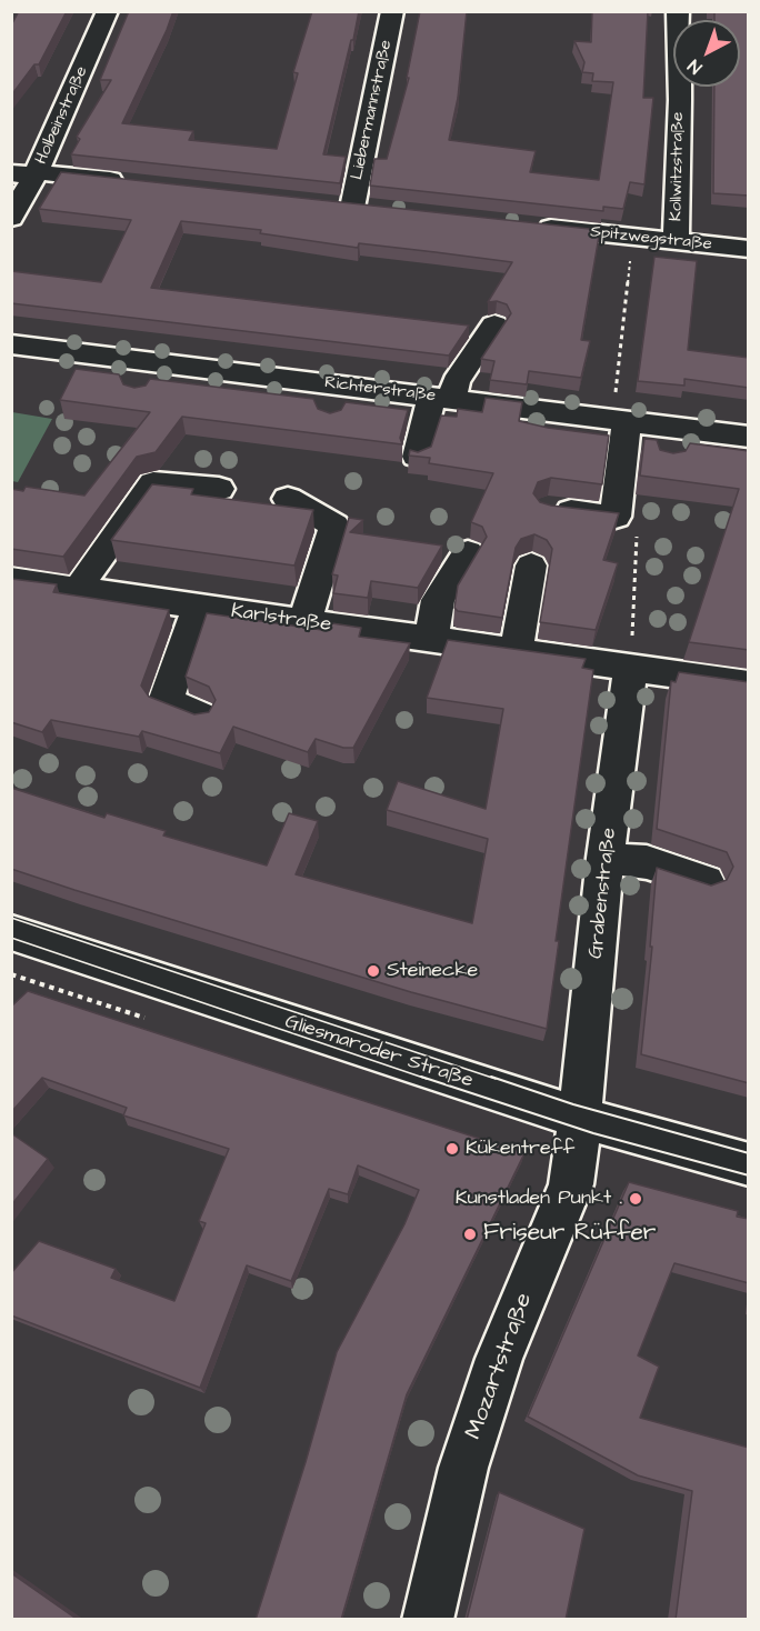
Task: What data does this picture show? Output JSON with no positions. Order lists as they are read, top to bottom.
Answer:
{
  "streets": {
    "street": [
      "Liebermannstraße",
      "Holbeinstraße",
      "Kollwitzstraße",
      "Spitzwegstraße",
      "Richterstraße",
      "Karlstraße",
      "Grabenstraße",
      "Gliesmaroder Straße",
      "Mozartstraße"
    ]
  },
  "crossings": [
    ["Kollwitzstraße", "Spitzwegstraße"],
    ["Karlstraße", "Grabenstraße"],
    ["Grabenstraße", "Gliesmaroder Straße"],
    ["Grabenstraße", "Mozartstraße"],
    ["Gliesmaroder Straße", "Mozartstraße"]
  ],
  "places": [
    "Steinecke",
    "Kükentreff",
    "Kunstladen Punkt .",
    "Friseur Rüffer"
  ],
  "north": "bottom left"
}
